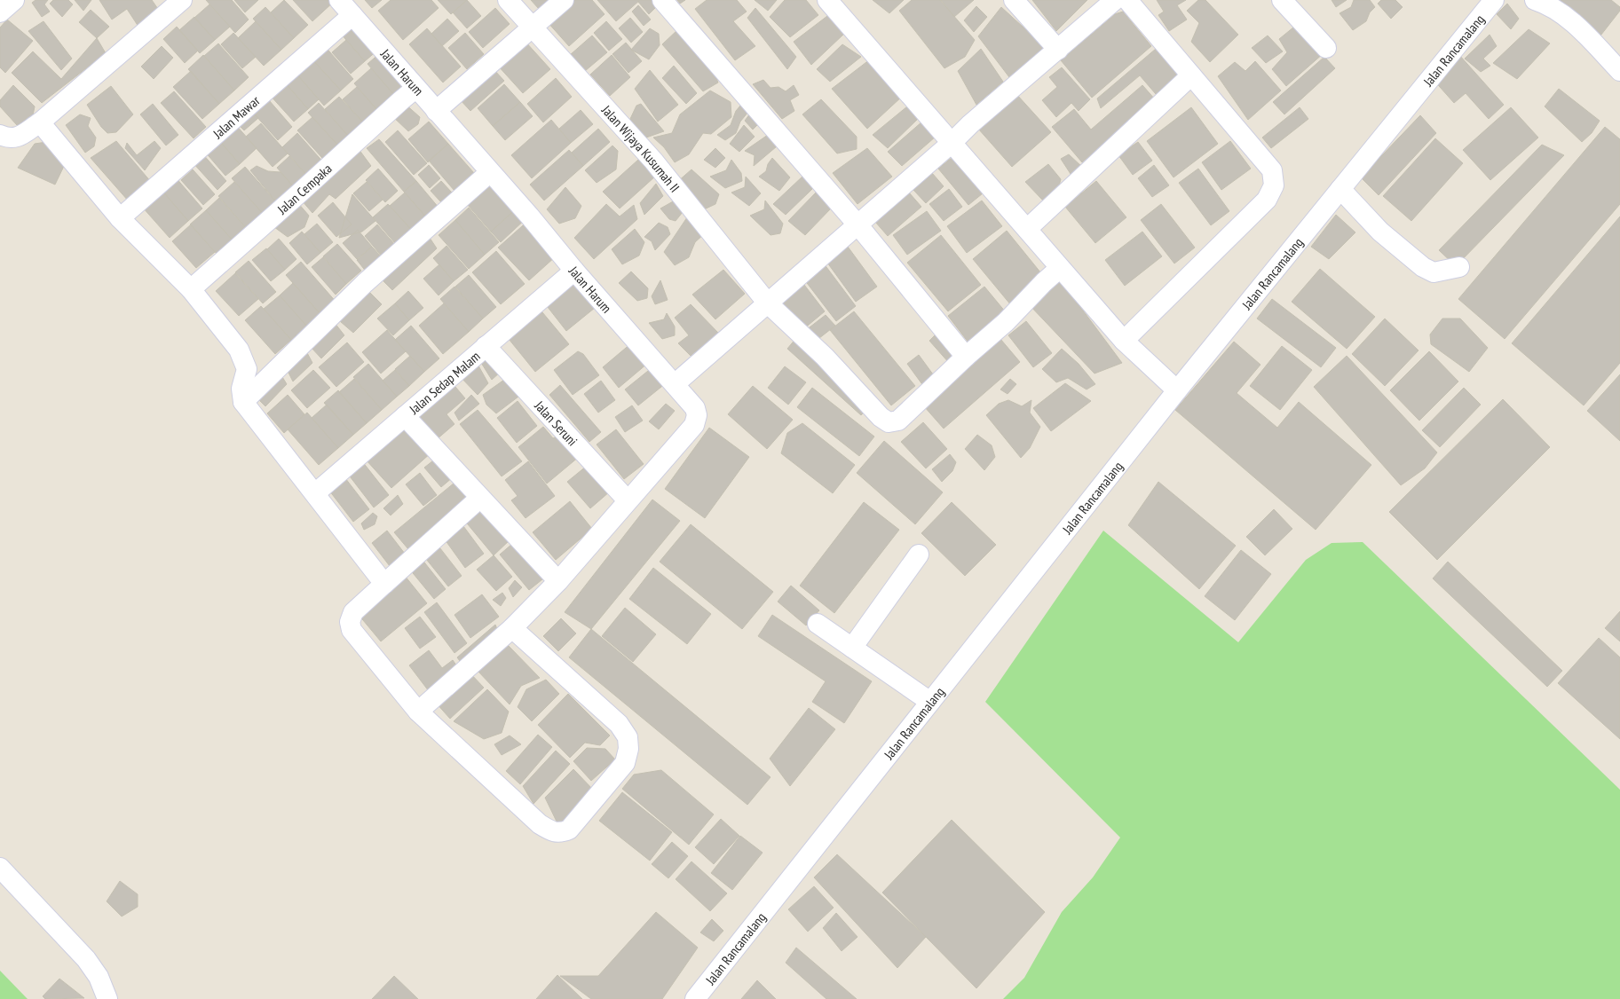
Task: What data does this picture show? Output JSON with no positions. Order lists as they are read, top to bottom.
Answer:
{
  "streets": {
    "street": [
      "Jalan Rancamalang",
      "Jalan Harum",
      "Jalan Mawar",
      "Jalan Wijaya Kusumah II",
      "Jalan Cempaka",
      "Jalan Sedap Malam",
      "Jalan Seruni"
    ]
  },
  "crossings": [
    ["Jalan Harum", "Jalan Mawar"],
    ["Jalan Harum", "Jalan Cempaka"],
    ["Jalan Harum", "Jalan Sedap Malam"],
    ["Jalan Harum", "Jalan Seruni"],
    ["Jalan Sedap Malam", "Jalan Seruni"]
  ]
}
